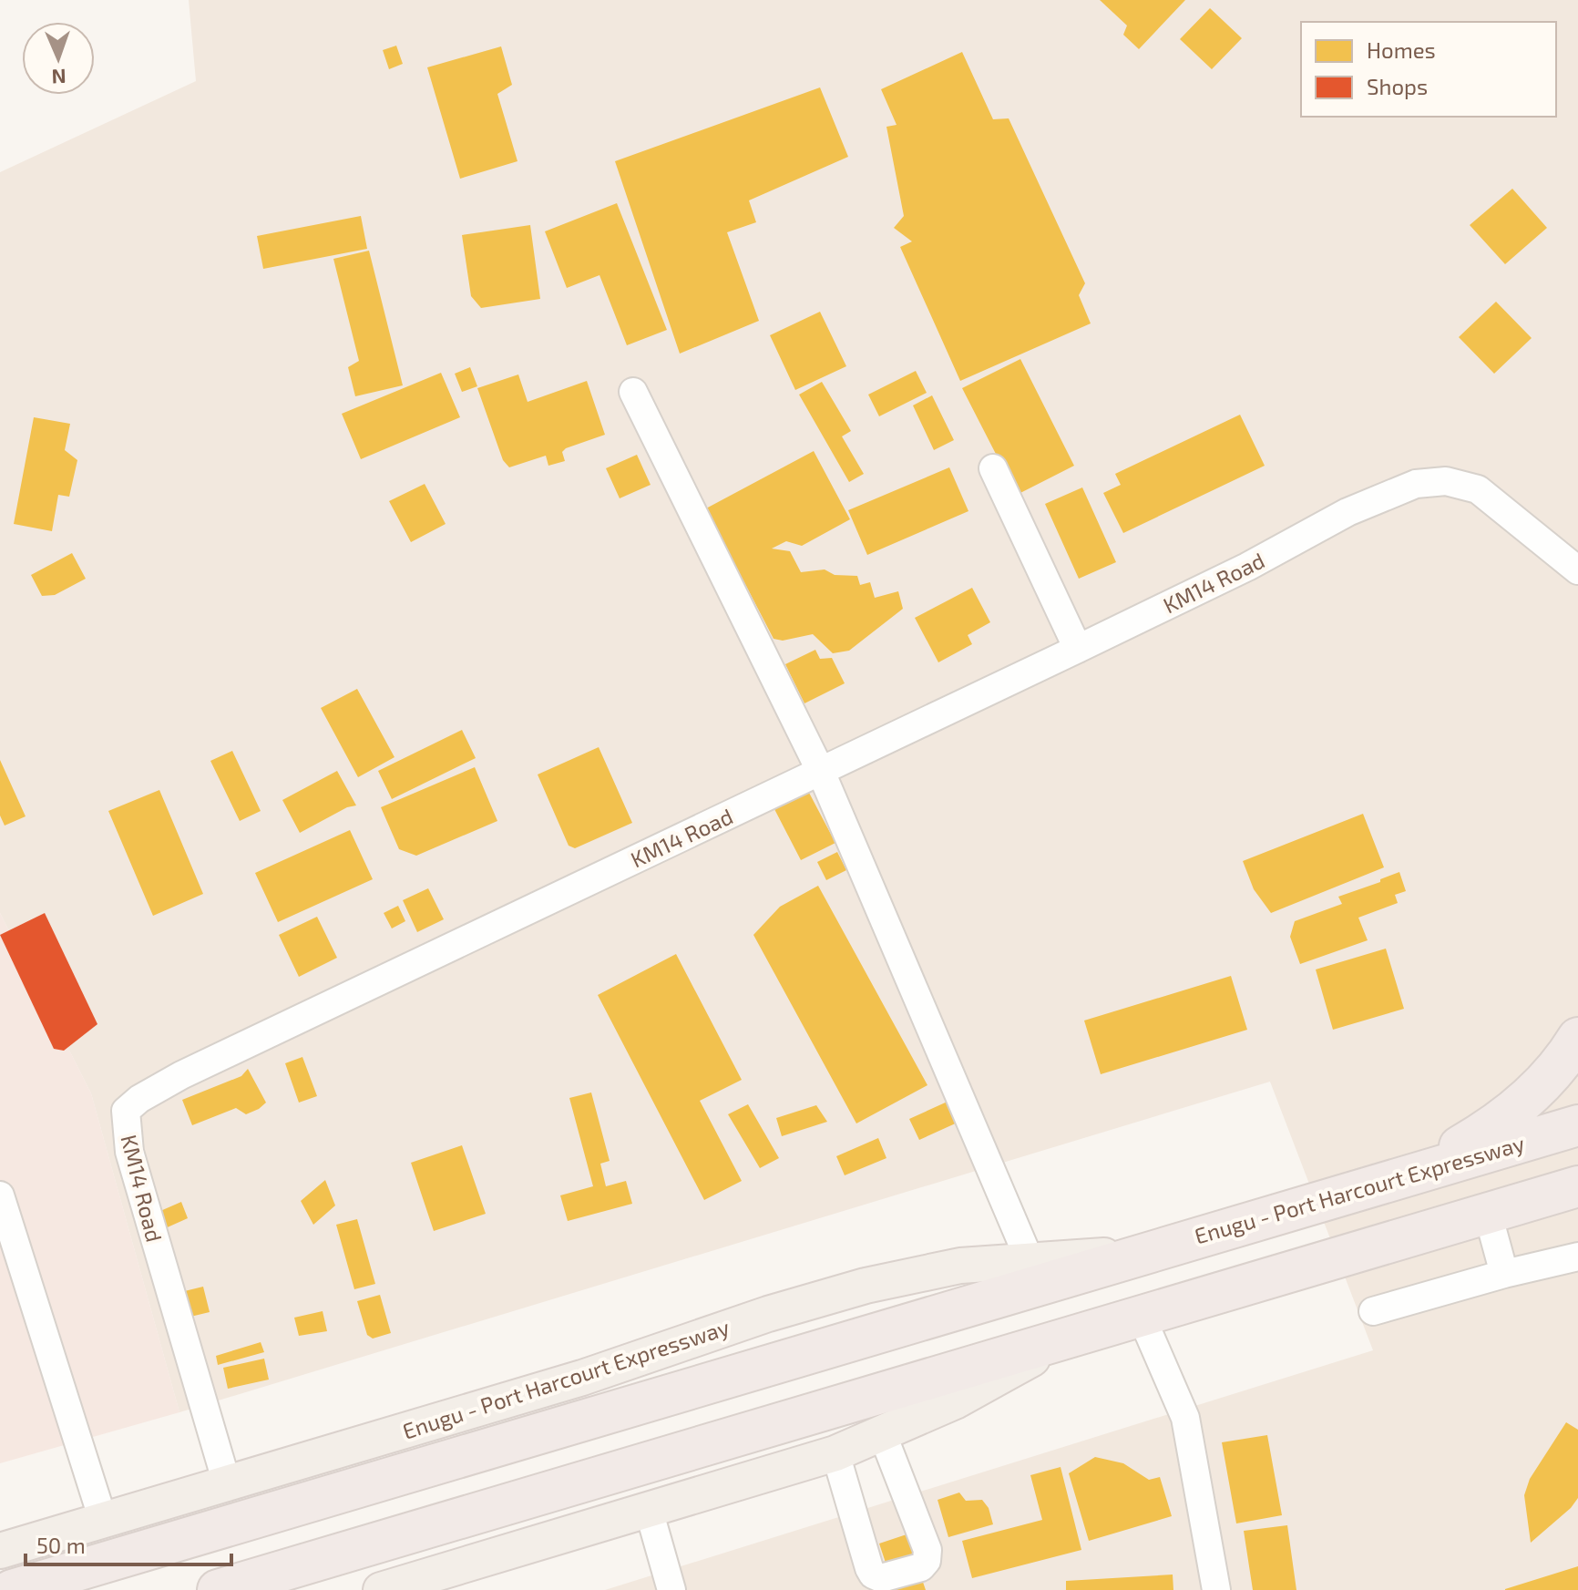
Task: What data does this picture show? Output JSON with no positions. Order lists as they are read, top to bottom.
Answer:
{
  "streets": {
    "highway": ["Enugu - Port Harcourt Expressway"],
    "street": ["KM14 Road"]
  },
  "crossings": [
    ["KM14 Road", "Enugu - Port Harcourt Expressway"]
  ],
  "legend": ["Homes", "Shops"],
  "scale_bar": "50 m",
  "north": "bottom"
}
